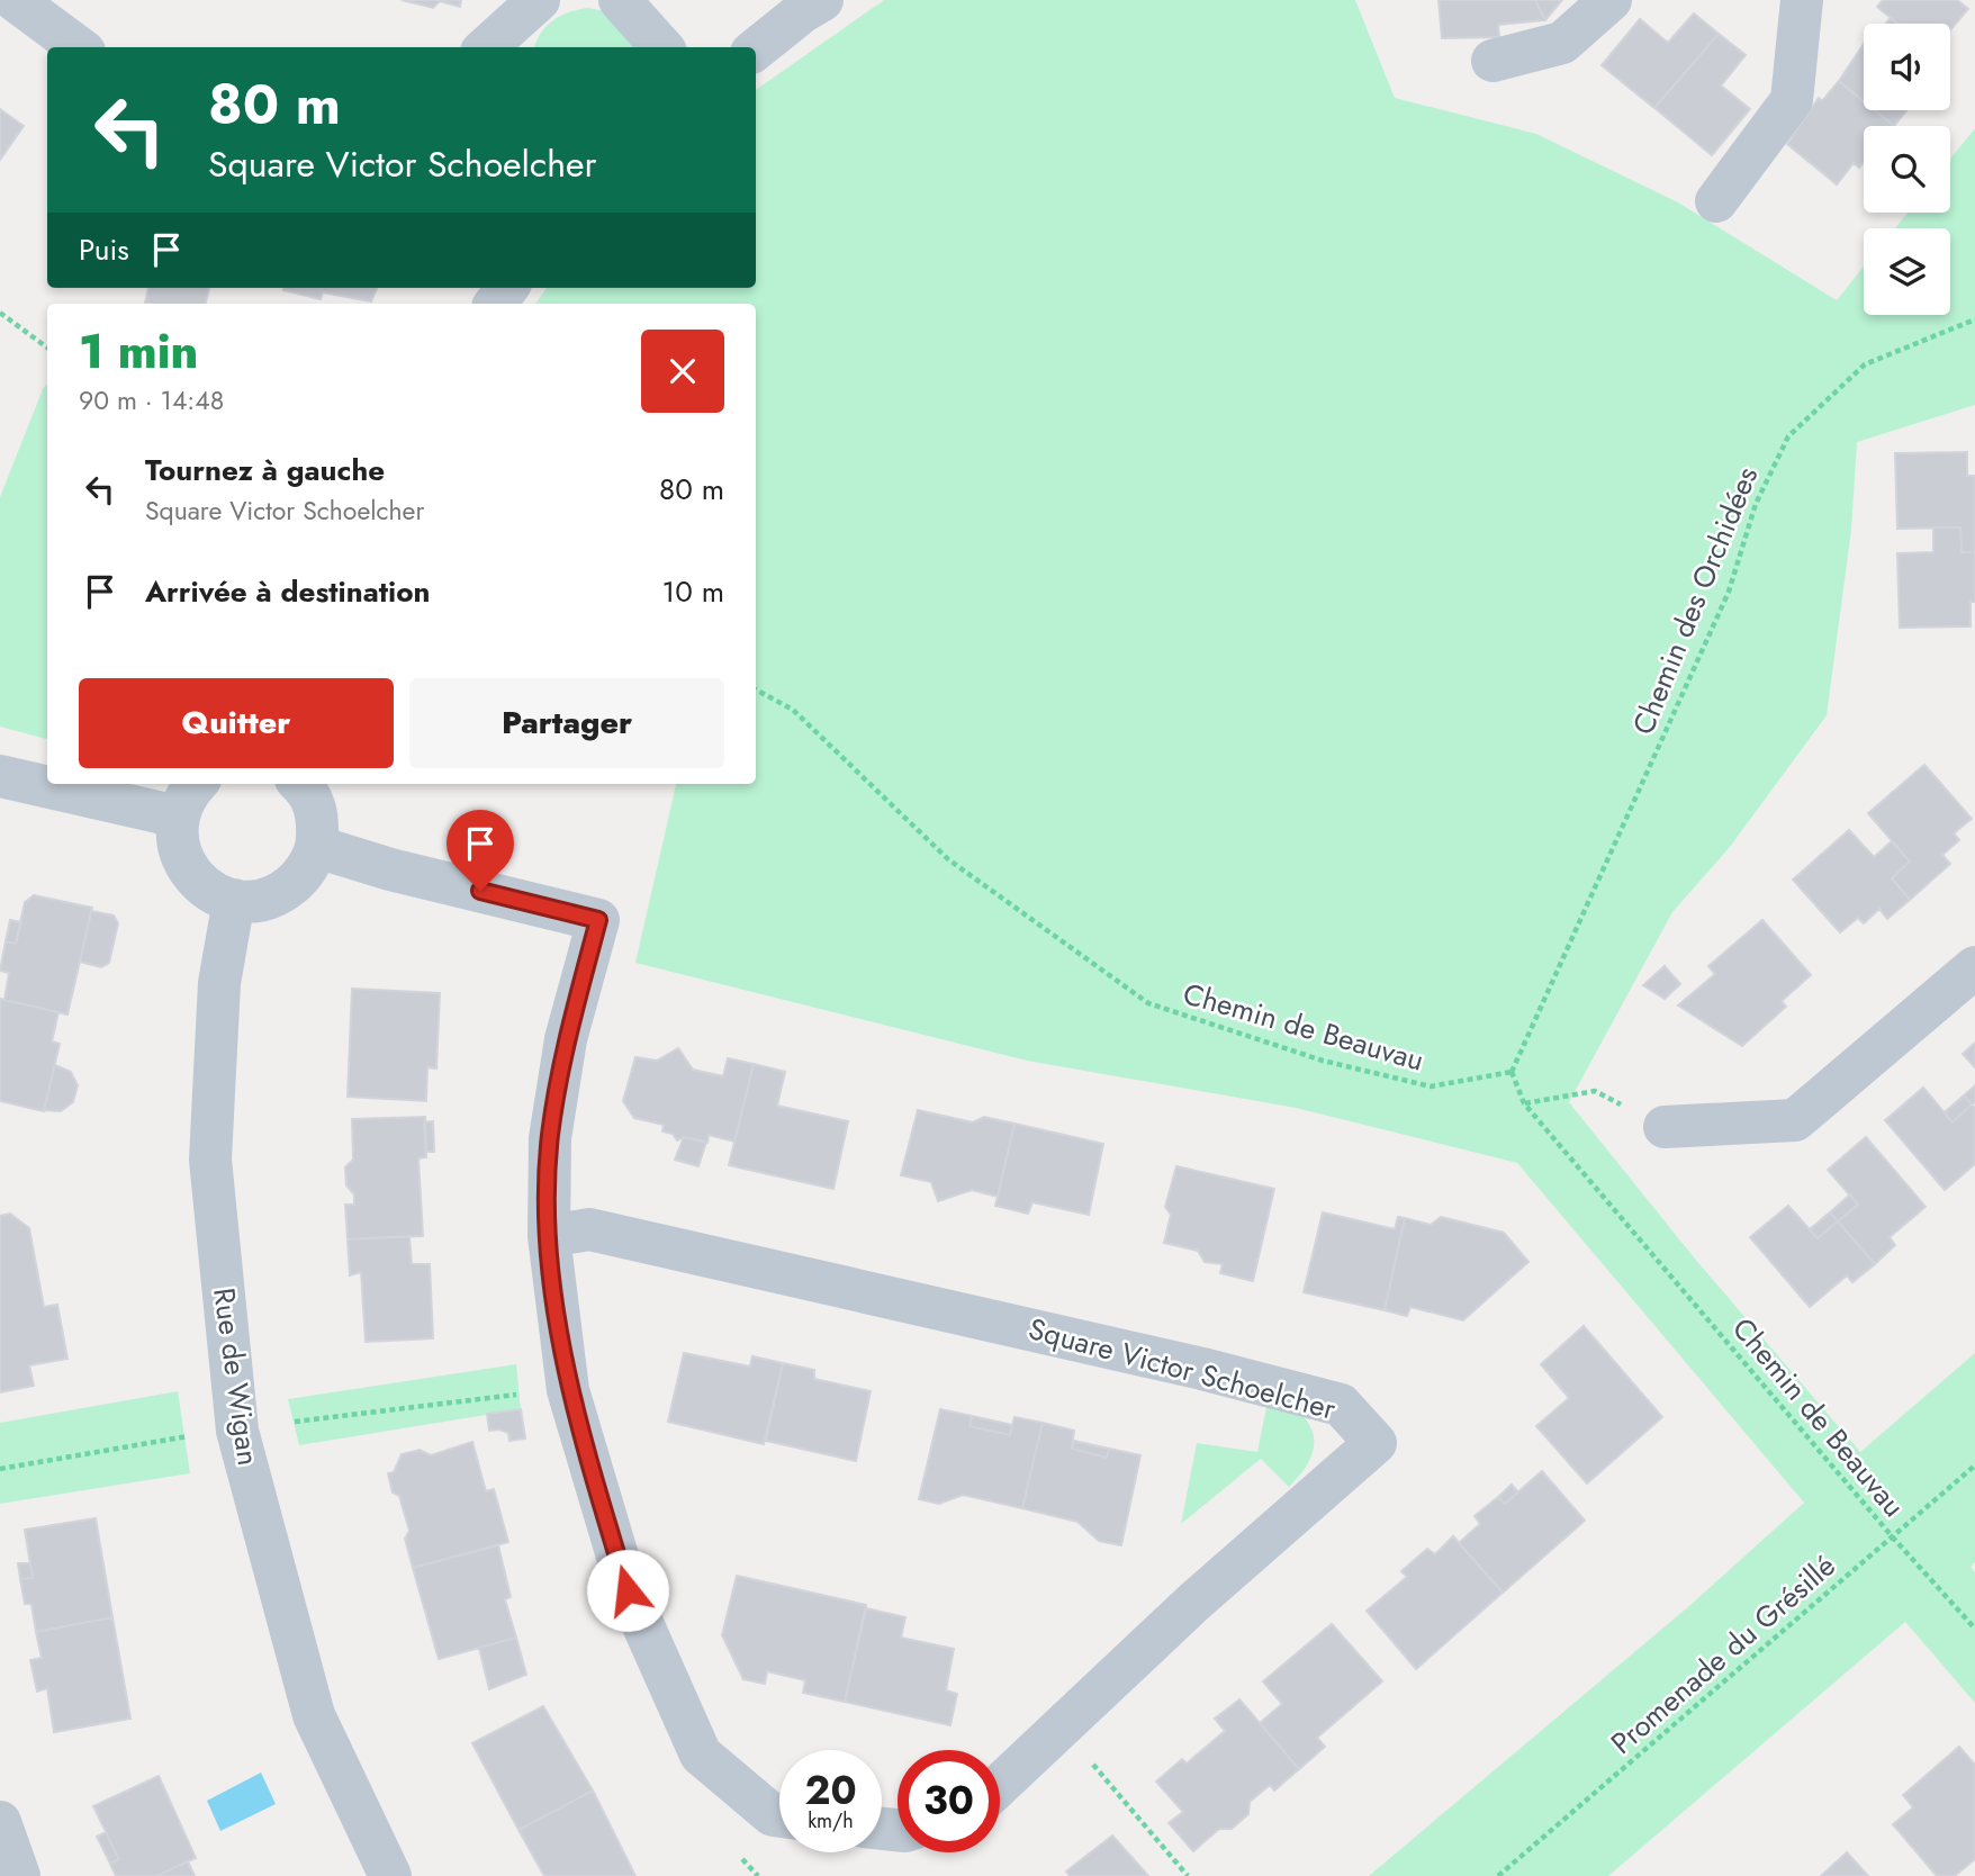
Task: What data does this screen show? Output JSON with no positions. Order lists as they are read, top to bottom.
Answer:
{
  "streets": {
    "street": ["Square Victor Schoelcher", "Rue de Wigan"],
    "path": ["Chemin des Orchidées", "Chemin de Beauvau", "Promenade du Grésillé"]
  },
  "crossings": [
    ["Chemin des Orchidées", "Chemin de Beauvau"],
    ["Chemin de Beauvau", "Promenade du Grésillé"]
  ],
  "page": {
    "turn": ["80 m", "Square Victor Schoelcher"],
    "then": "Puis",
    "heading": ["1 min", "90 m · 14:48"],
    "list": [
      {
        "name": "Tournez à gauche",
        "note": "Square Victor Schoelcher",
        "value": "80 m"
      },
      {
        "name": "Arrivée à destination",
        "value": "10 m"
      }
    ],
    "buttons": ["Quitter", "Partager"],
    "speed": "20 km/h",
    "limit": "30"
  }
}
